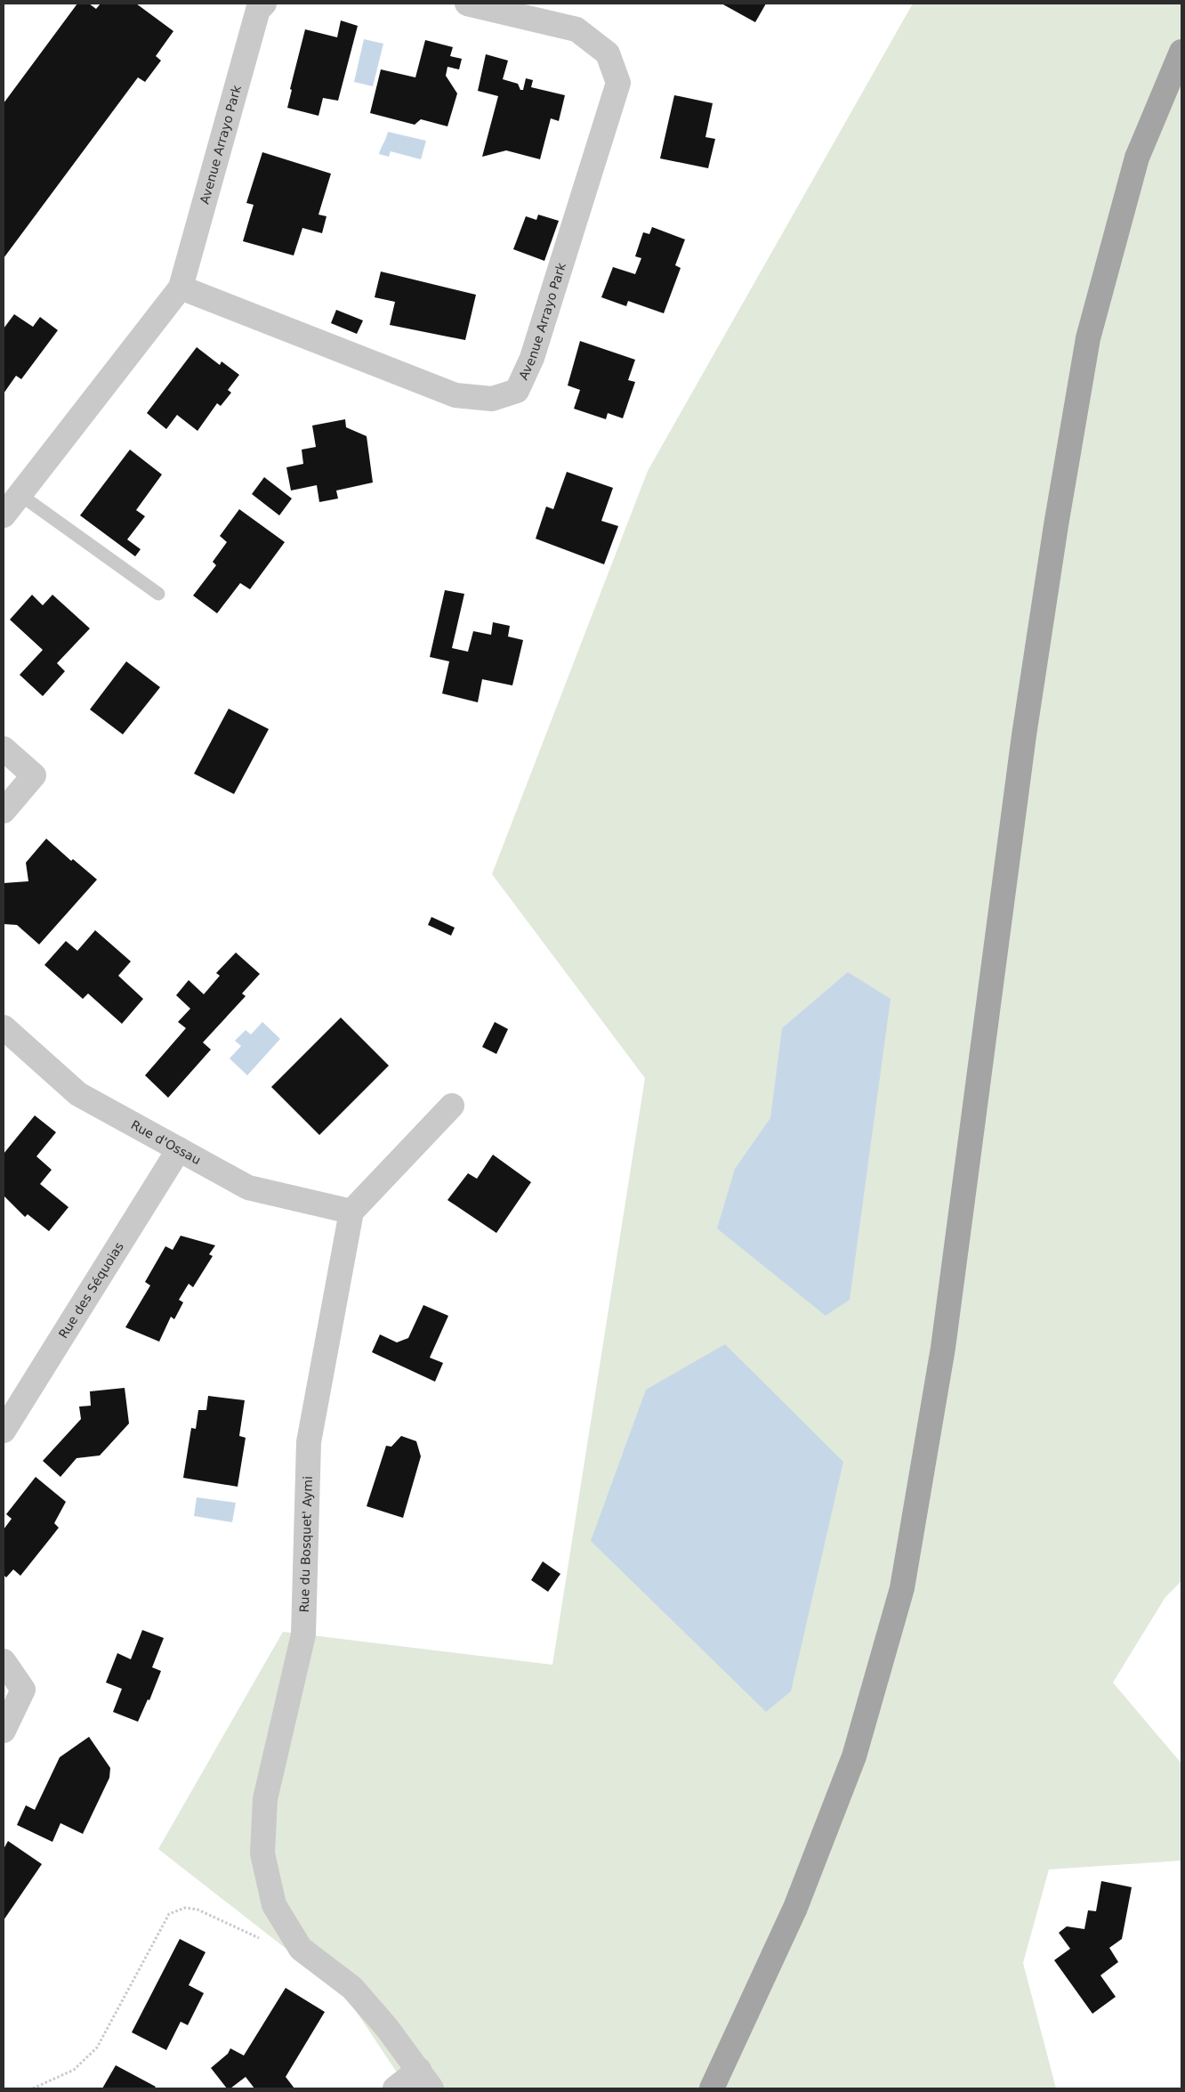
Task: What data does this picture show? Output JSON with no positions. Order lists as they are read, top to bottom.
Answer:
{
  "streets": {
    "street": [
      "Avenue Arrayo Park",
      "Rue d'Ossau",
      "Rue des Séquoias",
      "Rue du Bosquet' Aymi"
    ]
  },
  "crossings": [
    ["Rue d'Ossau", "Rue des Séquoias"],
    ["Rue d'Ossau", "Rue du Bosquet' Aymi"]
  ]
}
